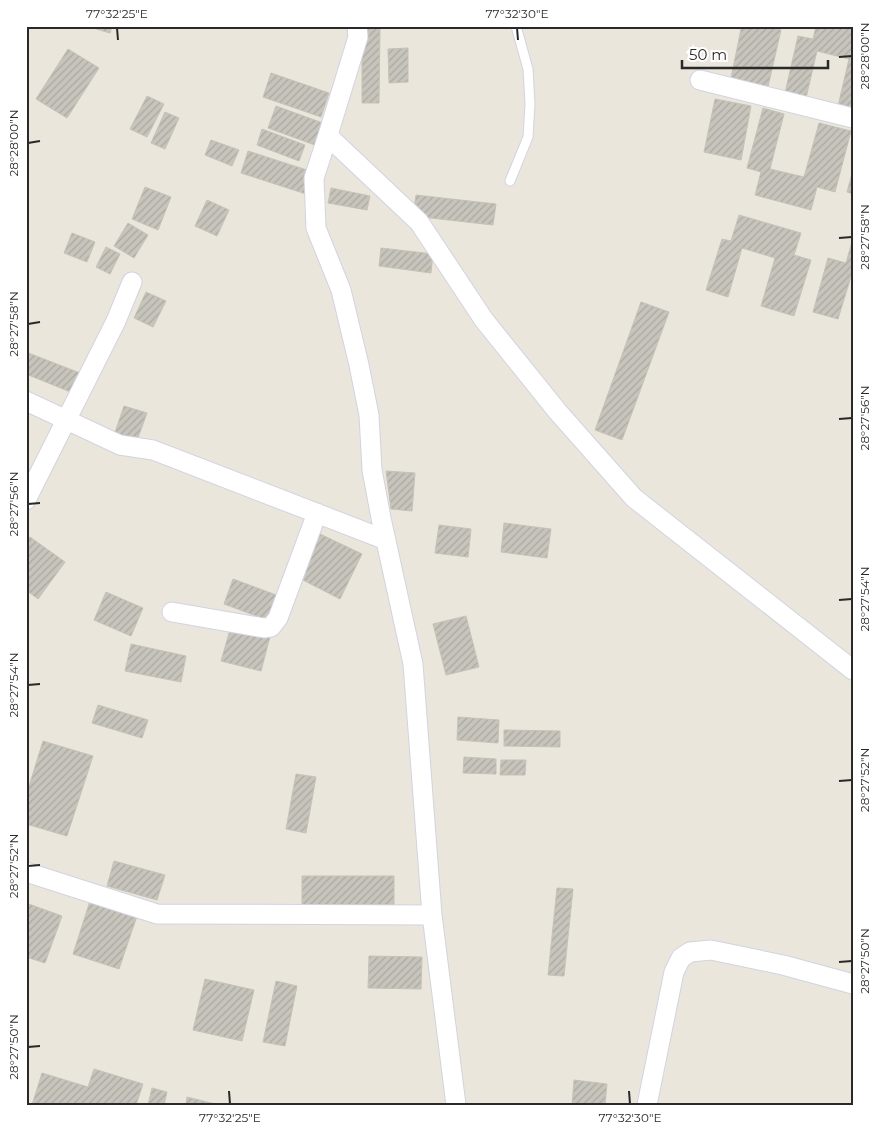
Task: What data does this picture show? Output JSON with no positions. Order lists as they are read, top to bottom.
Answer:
{
  "scale_bar": "50 m",
  "coordinates": [
    "77°32'25\"E",
    "77°32'30\"E",
    "28°28'00\"N",
    "28°27'58\"N",
    "28°27'56\"N",
    "28°27'54\"N",
    "28°27'52\"N",
    "28°27'50\"N"
  ]
}
